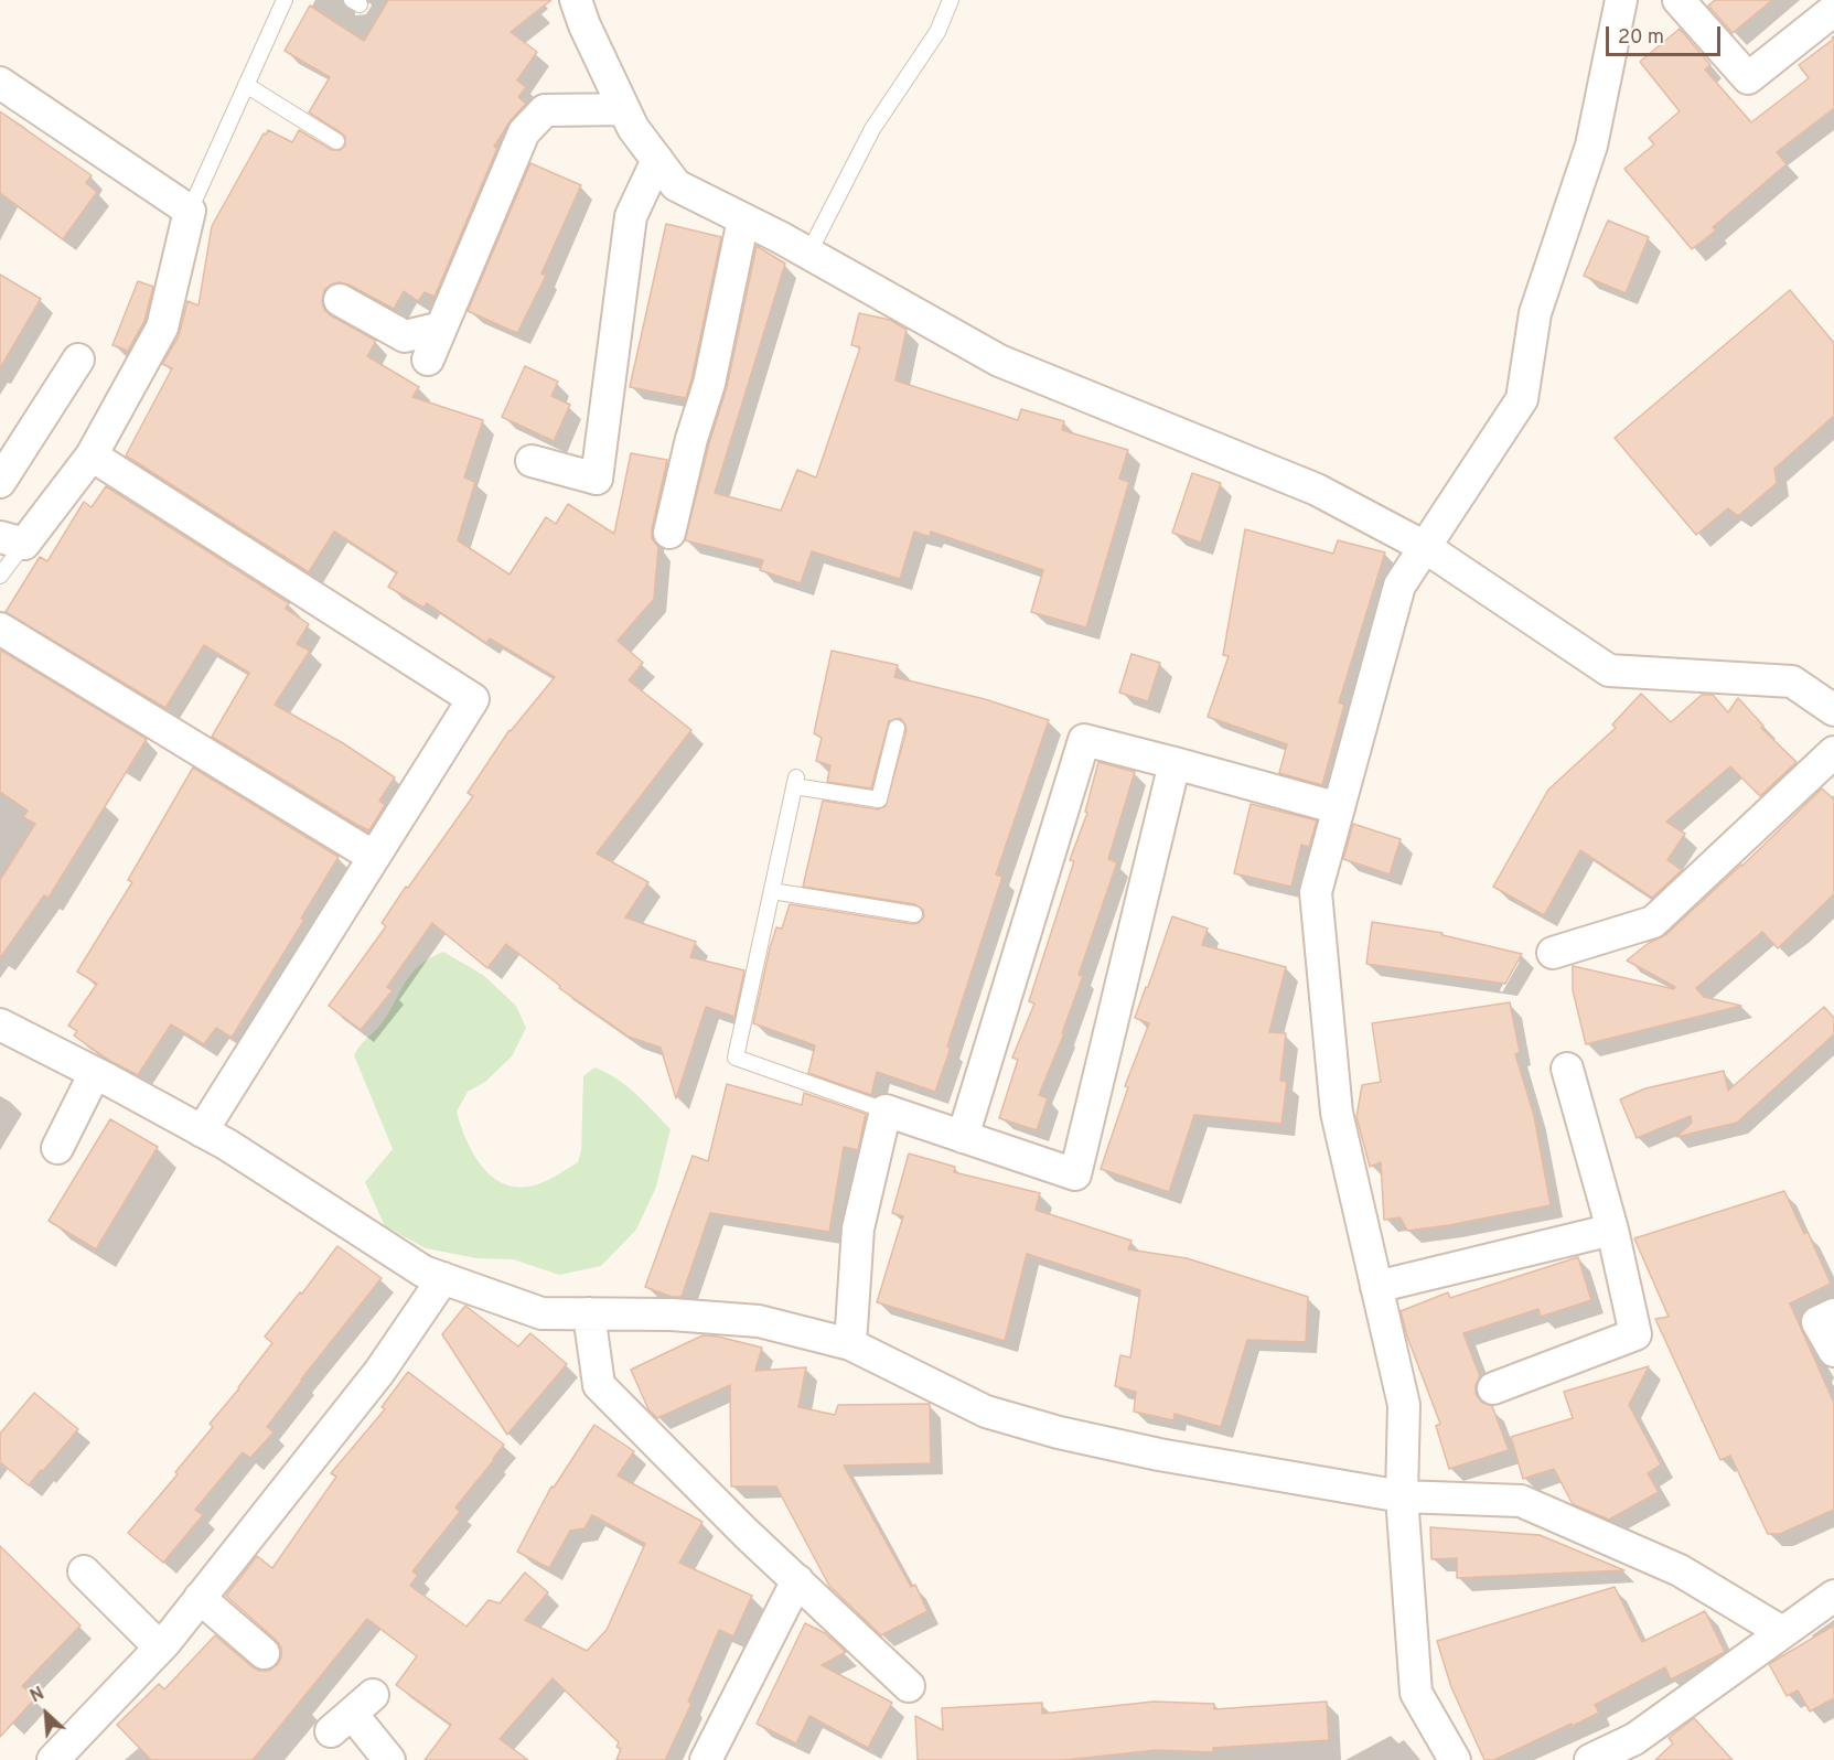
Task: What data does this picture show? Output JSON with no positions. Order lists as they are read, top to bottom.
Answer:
{
  "scale_bar": "20 m",
  "north": "top left"
}
